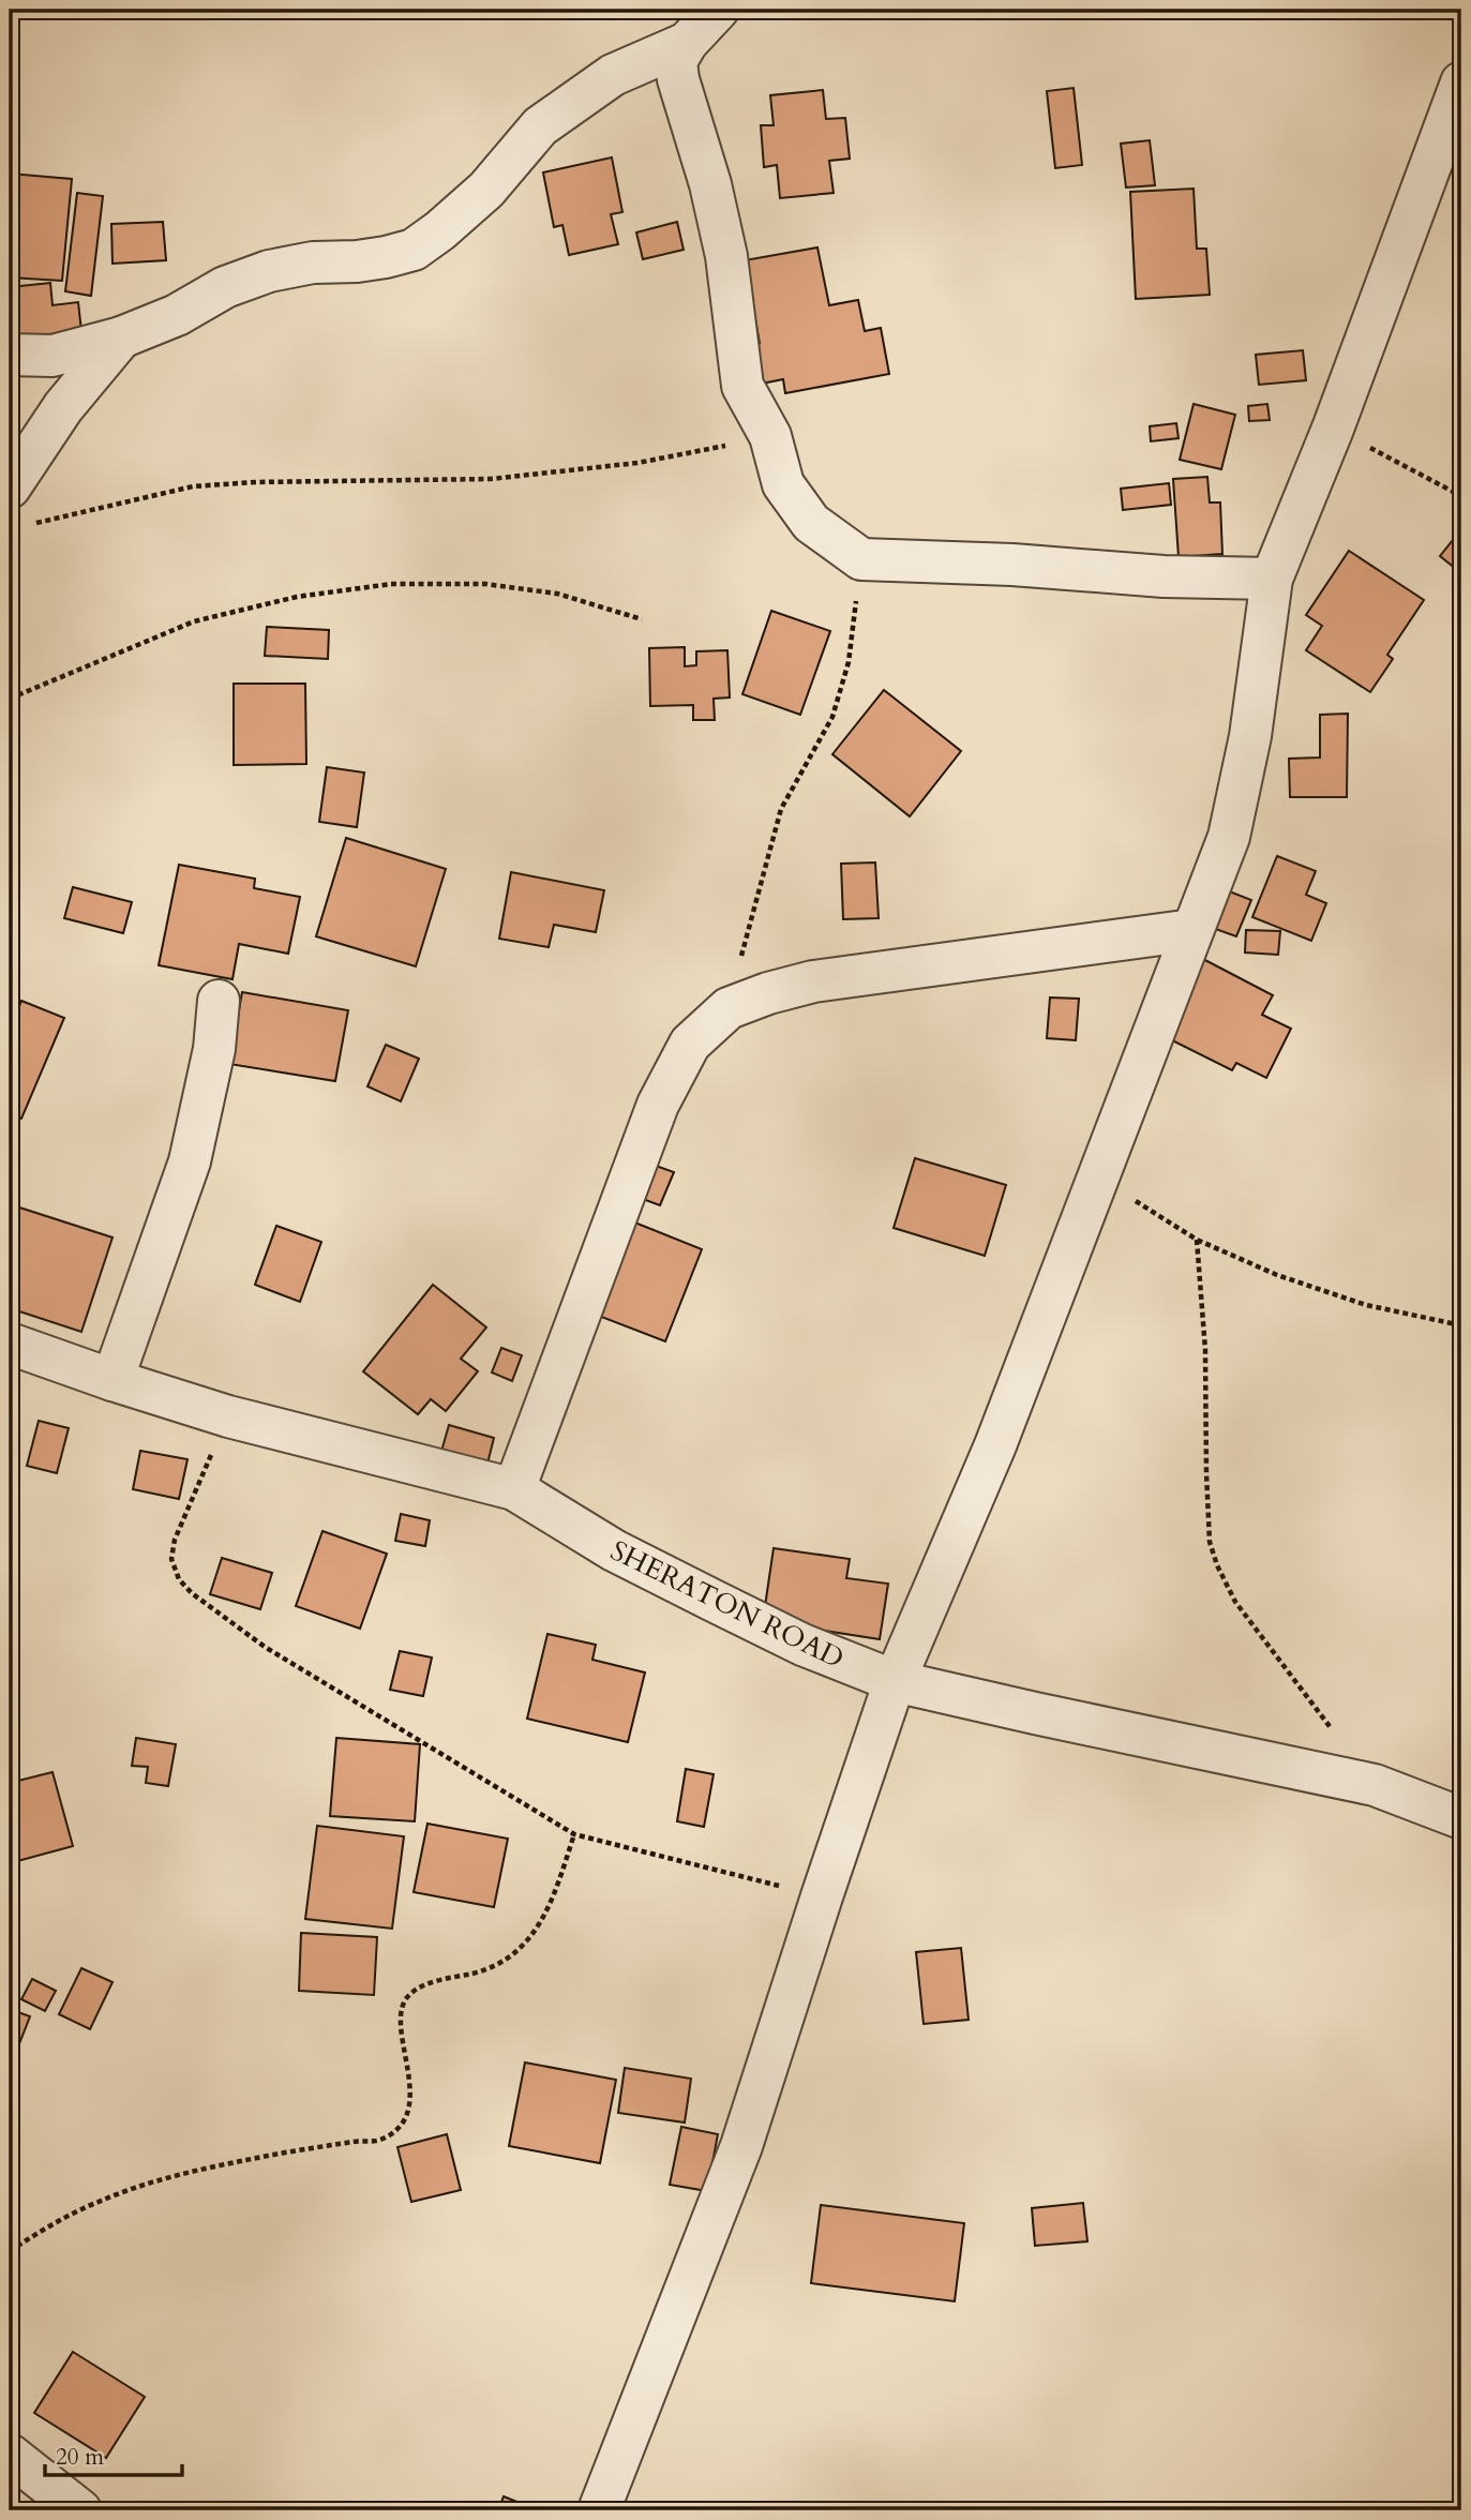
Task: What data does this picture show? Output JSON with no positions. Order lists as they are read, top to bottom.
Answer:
{
  "streets": {
    "street": ["SHERATON ROAD"]
  },
  "scale_bar": "20 m"
}
